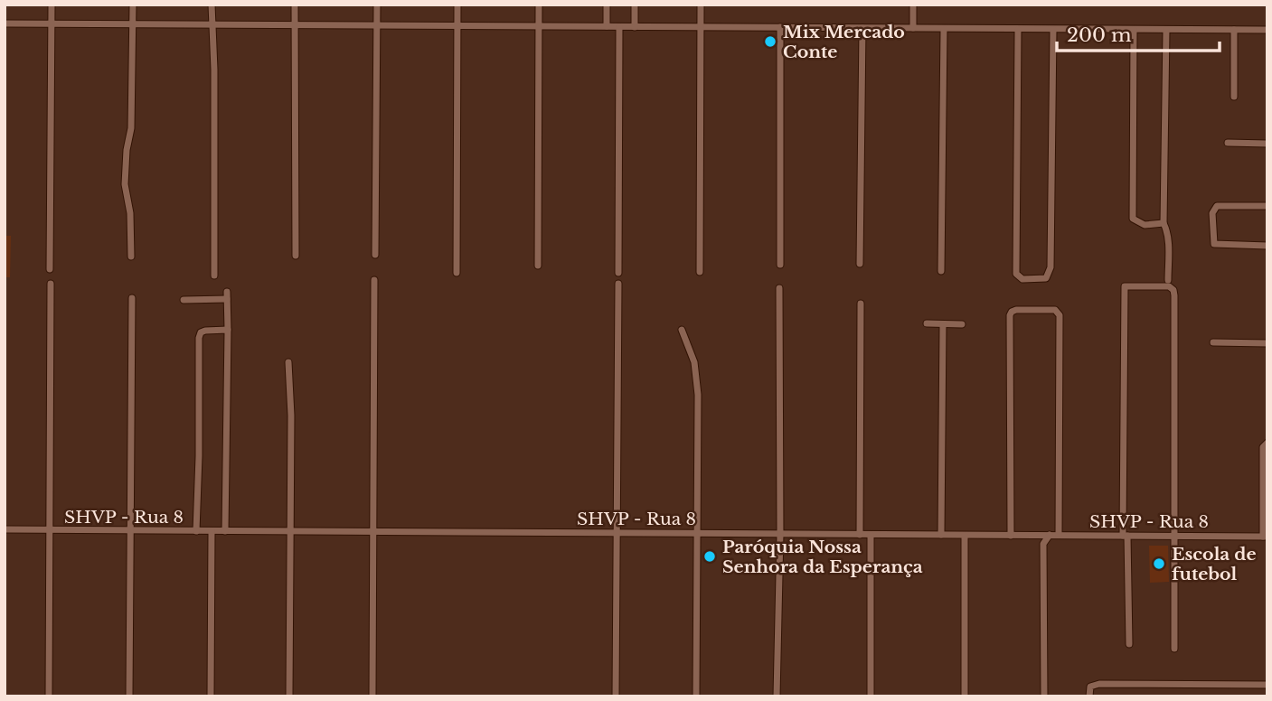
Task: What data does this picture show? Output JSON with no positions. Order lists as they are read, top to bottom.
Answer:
{
  "streets": {
    "street": ["SHVP - Rua 8"]
  },
  "places": ["Mix Mercado Conte", "Paróquia Nossa Senhora da Esperança", "Escola de futebol"],
  "scale_bar": "200 m"
}
